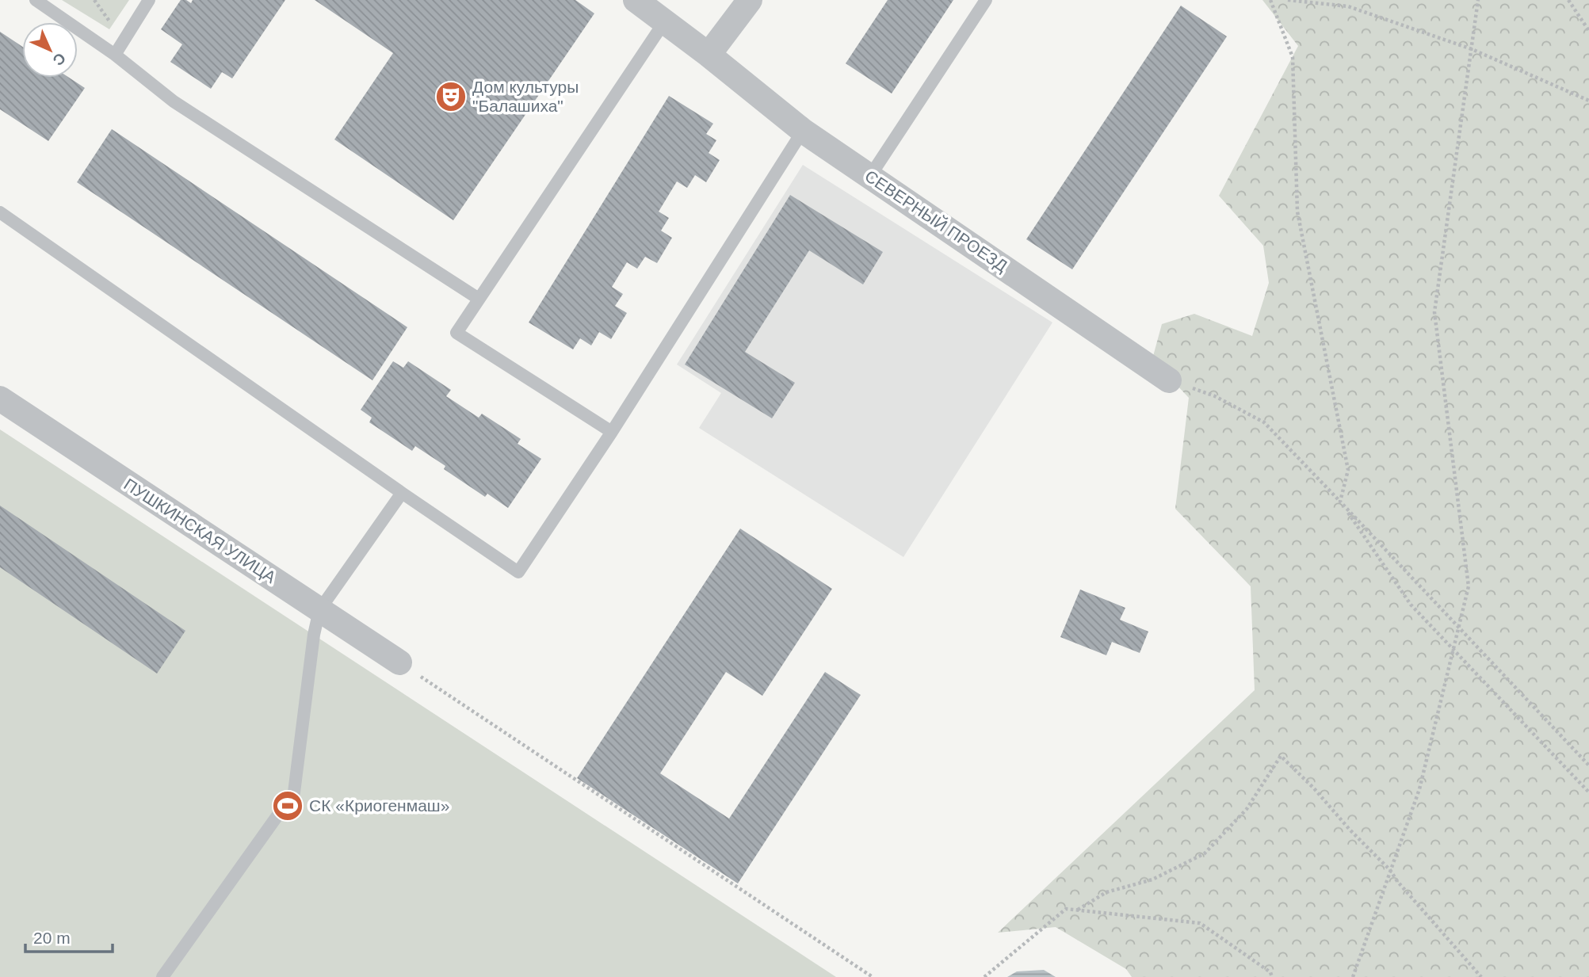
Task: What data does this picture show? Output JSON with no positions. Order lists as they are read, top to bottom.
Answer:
{
  "streets": {
    "street": ["СЕВЕРНЫЙ ПРОЕЗД", "ПУШКИНСКАЯ УЛИЦА"]
  },
  "places": {
    "theatre": ["Дом культуры \"Балашиха\""],
    "sports": ["СК «Криогенмаш»"]
  },
  "scale_bar": "20 m",
  "north": "bottom right"
}
